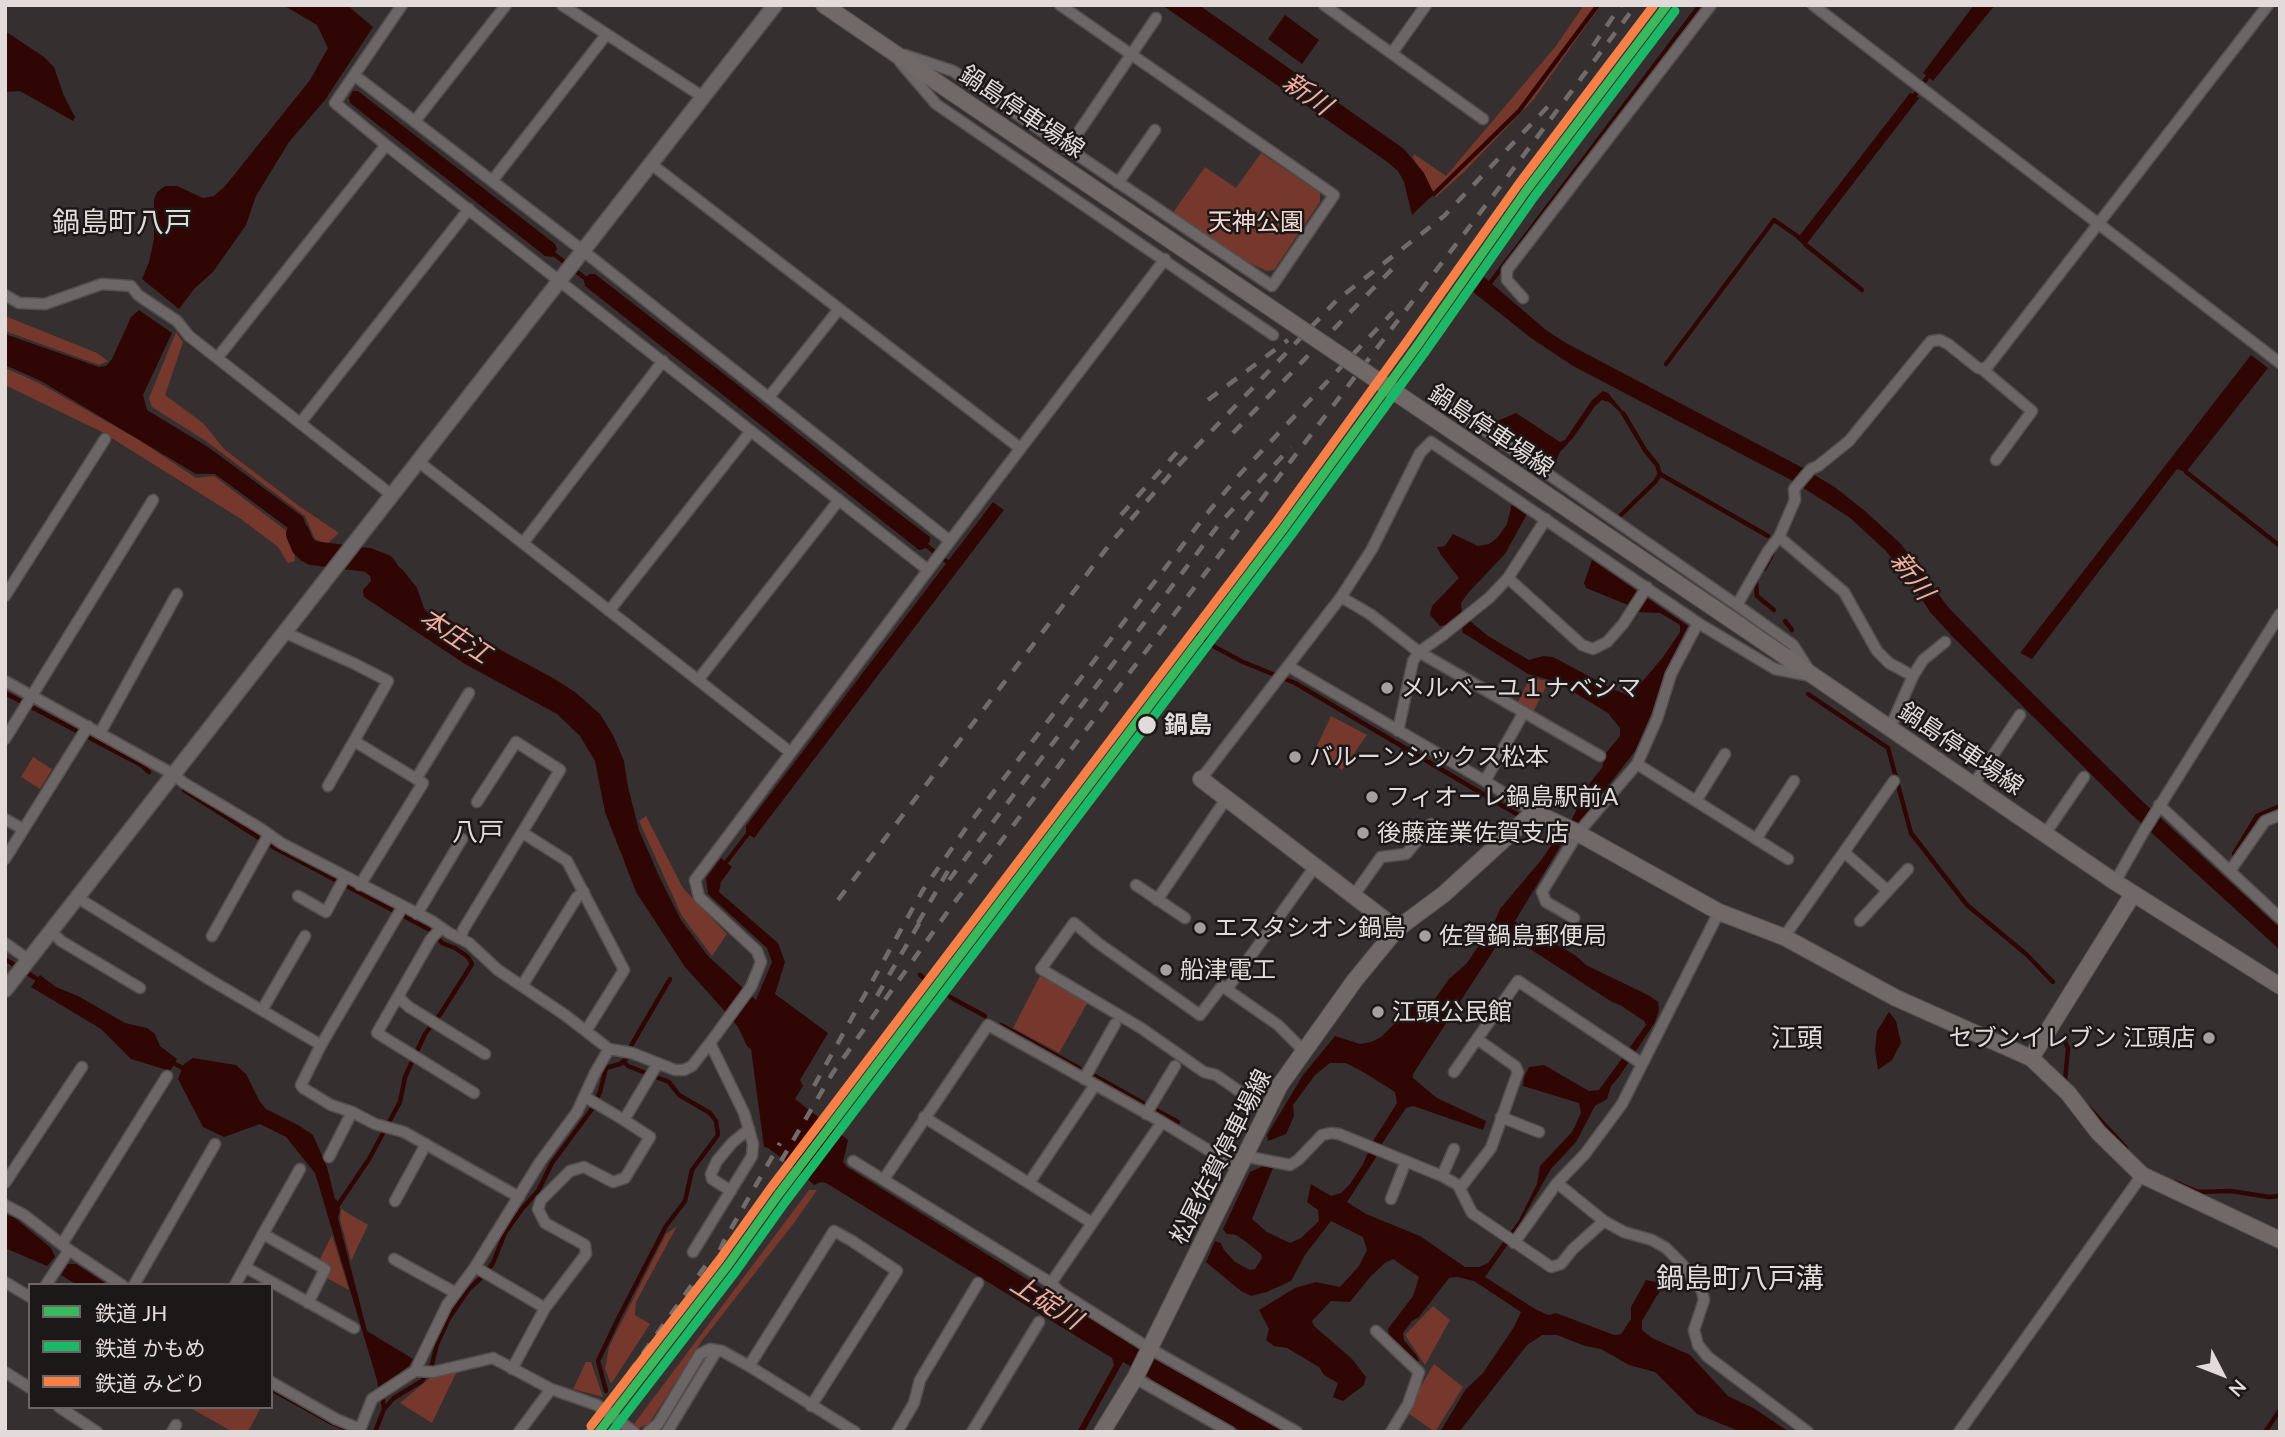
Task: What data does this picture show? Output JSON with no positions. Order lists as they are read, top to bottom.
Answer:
{
  "streets": {
    "main road": ["鍋島停車場線", "松尾佐賀停車場線"]
  },
  "districts": [
    "鍋島町八戸",
    "八戸",
    "江頭",
    "鍋島町八戸溝"
  ],
  "water": ["新川", "本庄江", "上碇川"],
  "parks": ["天神公園"],
  "places": [
    "メルベーユ１ナベシマ",
    "鍋島",
    "バルーンシックス松本",
    "フィオーレ鍋島駅前A",
    "後藤産業佐賀支店",
    "エスタシオン鍋島",
    "佐賀鍋島郵便局",
    "船津電工",
    "江頭公民館",
    "セブンイレブン 江頭店"
  ],
  "lines": ["rail line JH", "rail line みどり", "rail line かもめ"],
  "legend": ["鉄道 JH", "鉄道 かもめ", "鉄道 みどり"],
  "north": "bottom right"
}
